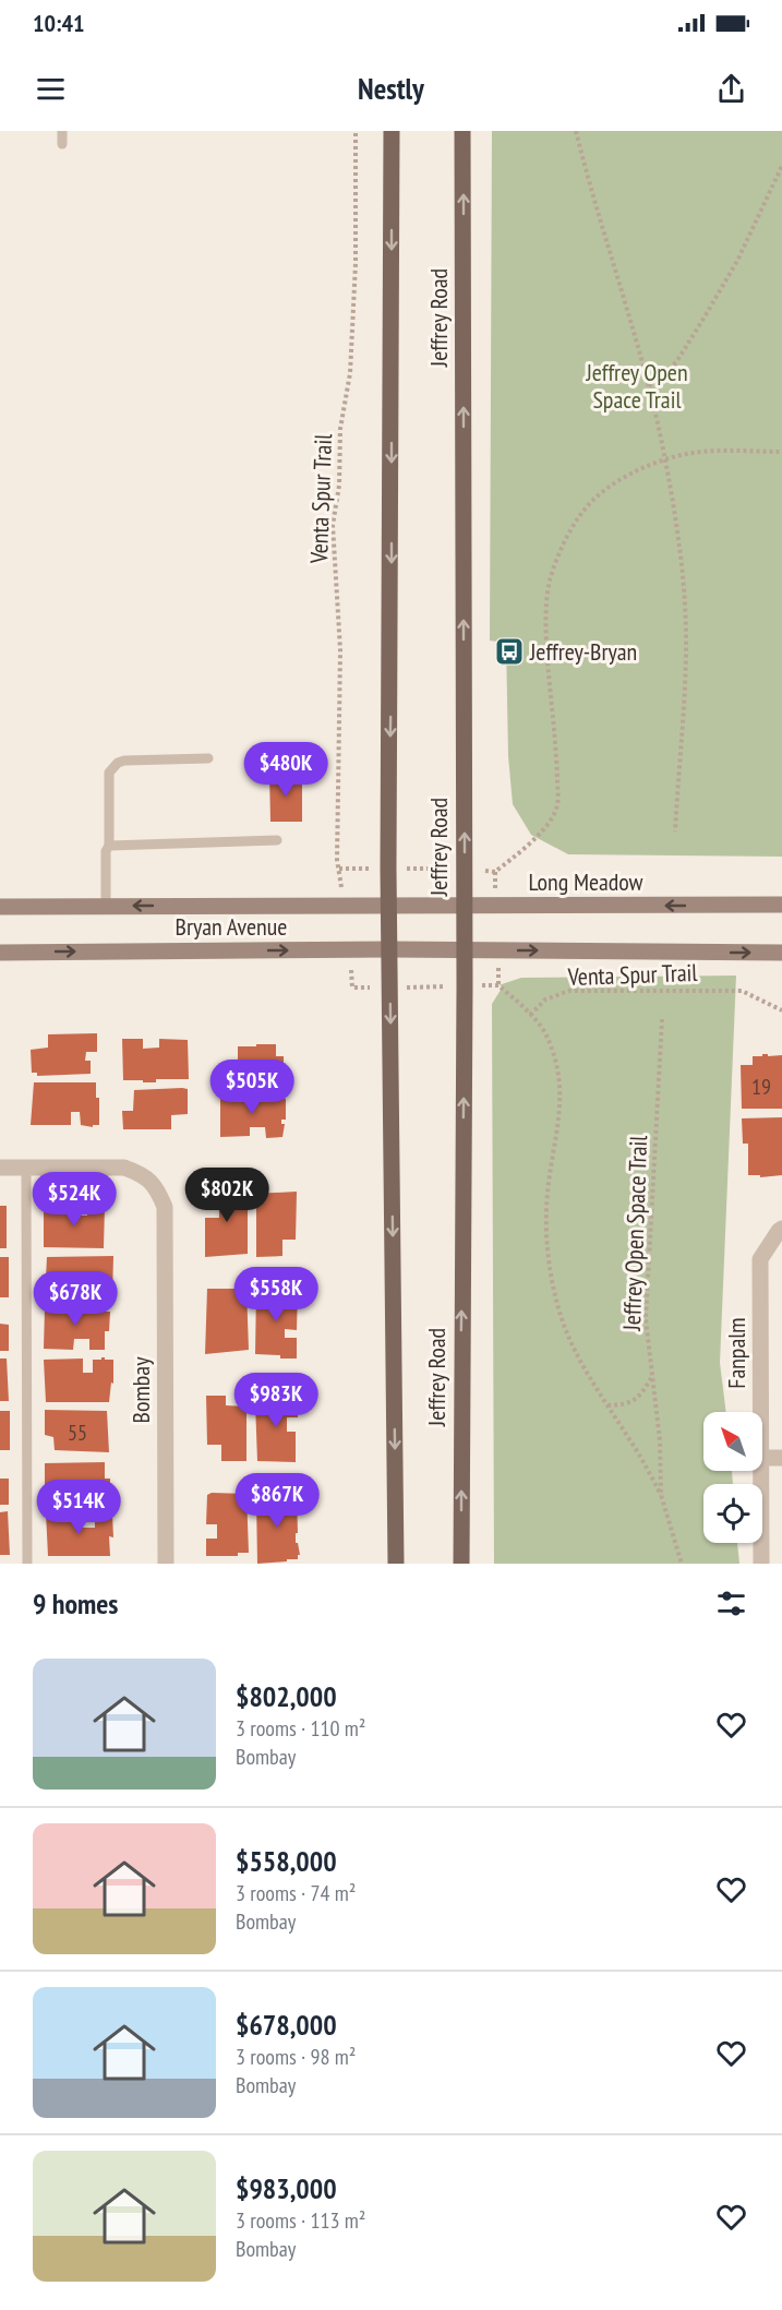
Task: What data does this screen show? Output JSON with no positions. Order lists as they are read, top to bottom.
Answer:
{
  "streets": {
    "main road": ["Jeffrey Road", "Long Meadow", "Bryan Avenue"],
    "street": ["Fanpalm", "Bombay"],
    "path": ["Venta Spur Trail", "Jeffrey Open Space Trail"]
  },
  "crossings": [
    ["Jeffrey Road", "Venta Spur Trail"],
    ["Jeffrey Road", "Long Meadow"],
    ["Jeffrey Road", "Bryan Avenue"],
    ["Long Meadow", "Bryan Avenue"]
  ],
  "parks": ["Jeffrey Open Space Trail"],
  "places": {
    "bus stop": ["Jeffrey-Bryan"]
  },
  "house_numbers": ["19", "55"],
  "north": "top left",
  "page": {
    "status": "10:41",
    "header": "Nestly",
    "price": [
      "$480K",
      "$505K",
      "$802K",
      "$524K",
      "$558K",
      "$678K",
      "$983K",
      "$867K",
      "$514K"
    ],
    "heading": "9 homes",
    "list": [
      {
        "name": "$802,000",
        "note": "3 rooms · 110 m² · Bombay"
      },
      {
        "name": "$558,000",
        "note": "3 rooms · 74 m² · Bombay"
      },
      {
        "name": "$678,000",
        "note": "3 rooms · 98 m² · Bombay"
      },
      {
        "name": "$983,000",
        "note": "3 rooms · 113 m² · Bombay"
      }
    ]
  }
}
